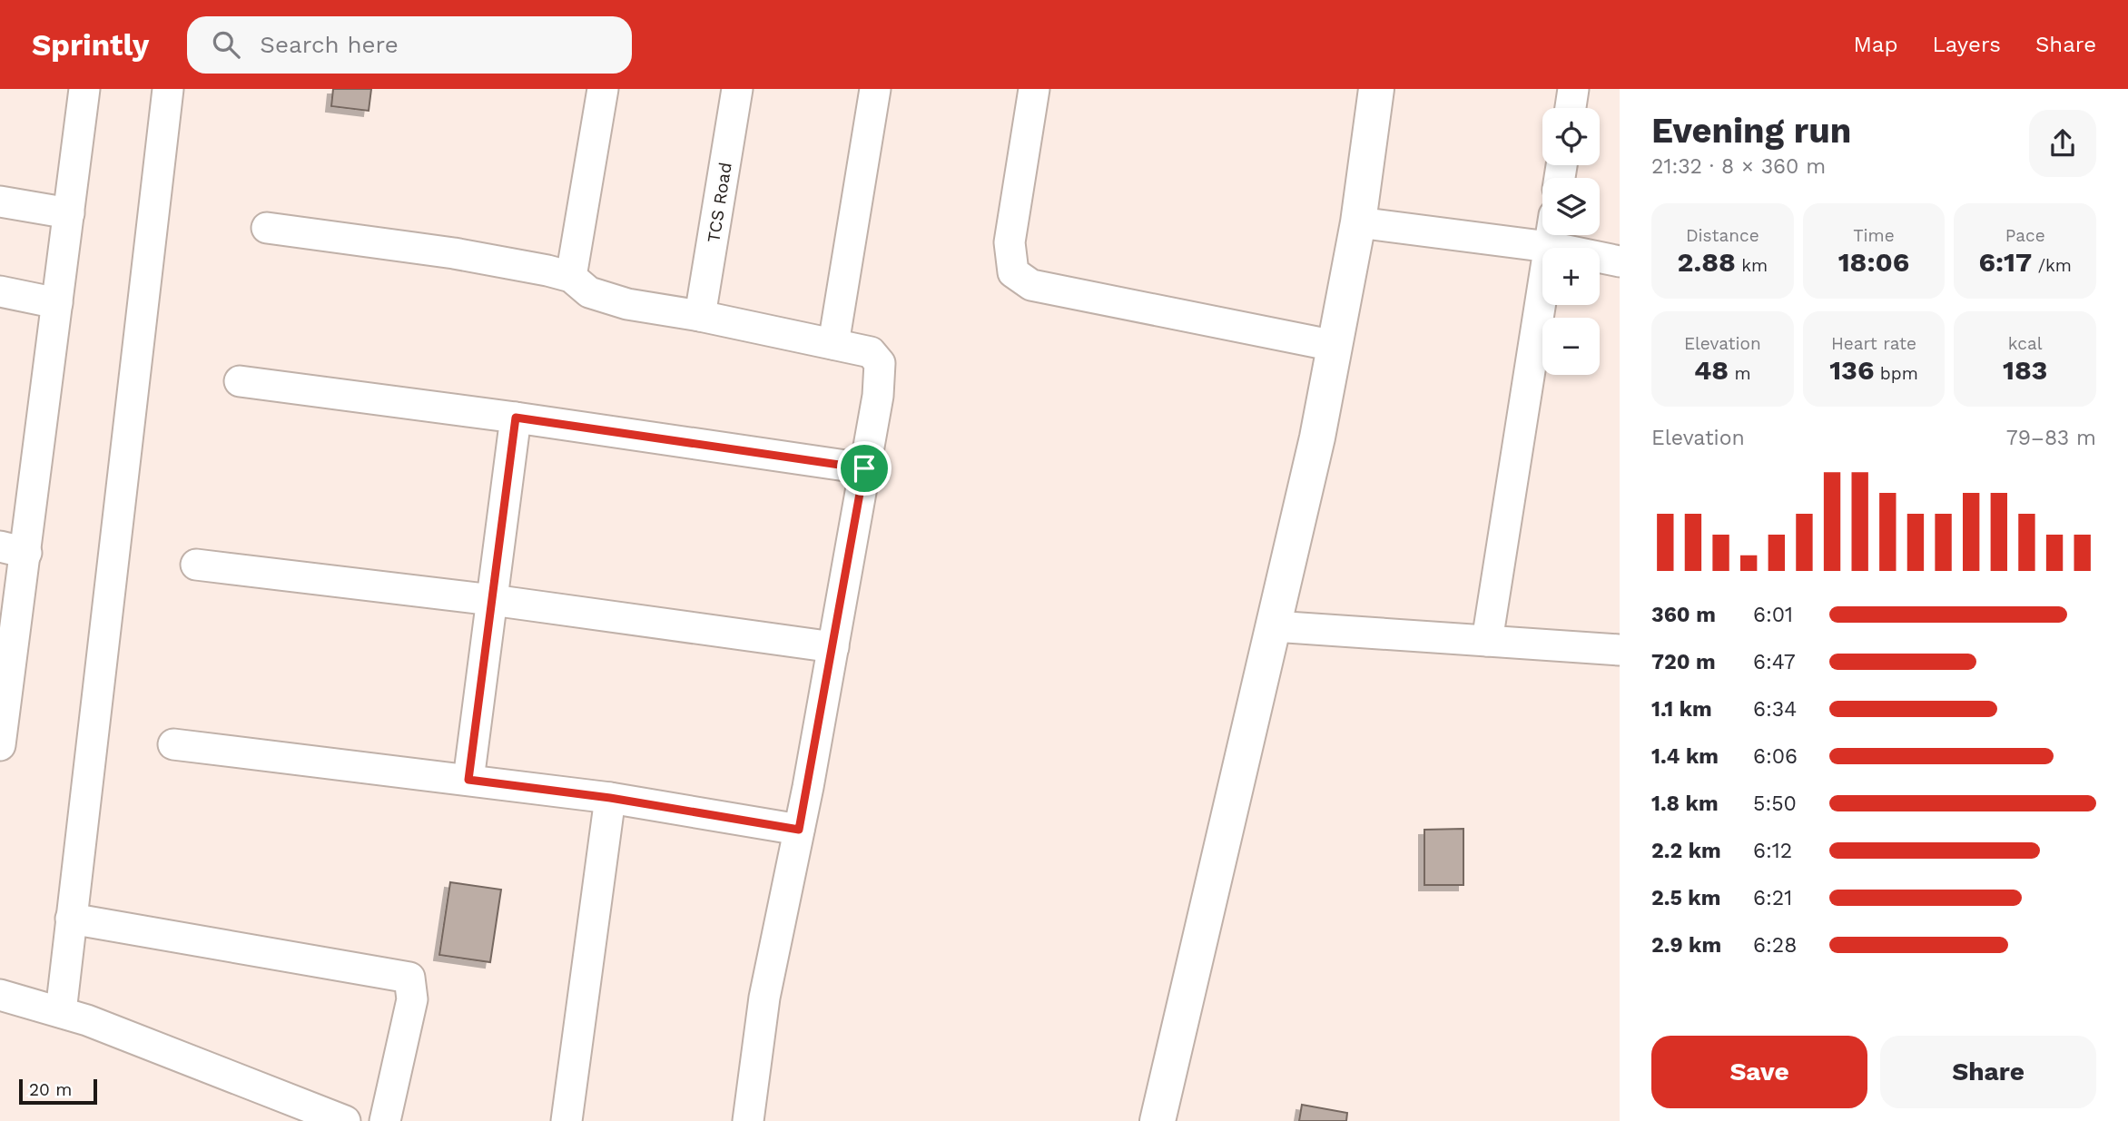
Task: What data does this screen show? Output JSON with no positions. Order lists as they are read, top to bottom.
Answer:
{
  "streets": {
    "street": ["TCS Road"]
  },
  "scale_bar": "20 m",
  "page": {
    "header": "Sprintly",
    "search": "Search here",
    "nav": ["Map", "Layers", "Share"],
    "heading": ["Evening run", "21:32 · 8 × 360 m"],
    "map_buttons": ["+", "−"],
    "stats": [
      ["Distance", "2.88 km"],
      ["Time", "18:06"],
      ["Pace", "6:17 /km"],
      ["Elevation", "48 m"],
      ["Heart rate", "136 bpm"],
      ["kcal", "183"]
    ],
    "chart": ["Elevation", "79–83 m"],
    "list": [
      {
        "name": "360 m",
        "note": "6:01"
      },
      {
        "name": "720 m",
        "note": "6:47"
      },
      {
        "name": "1.1 km",
        "note": "6:34"
      },
      {
        "name": "1.4 km",
        "note": "6:06"
      },
      {
        "name": "1.8 km",
        "note": "5:50"
      },
      {
        "name": "2.2 km",
        "note": "6:12"
      },
      {
        "name": "2.5 km",
        "note": "6:21"
      },
      {
        "name": "2.9 km",
        "note": "6:28"
      }
    ],
    "buttons": ["Save", "Share"],
    "scale": "20 m"
  }
}
